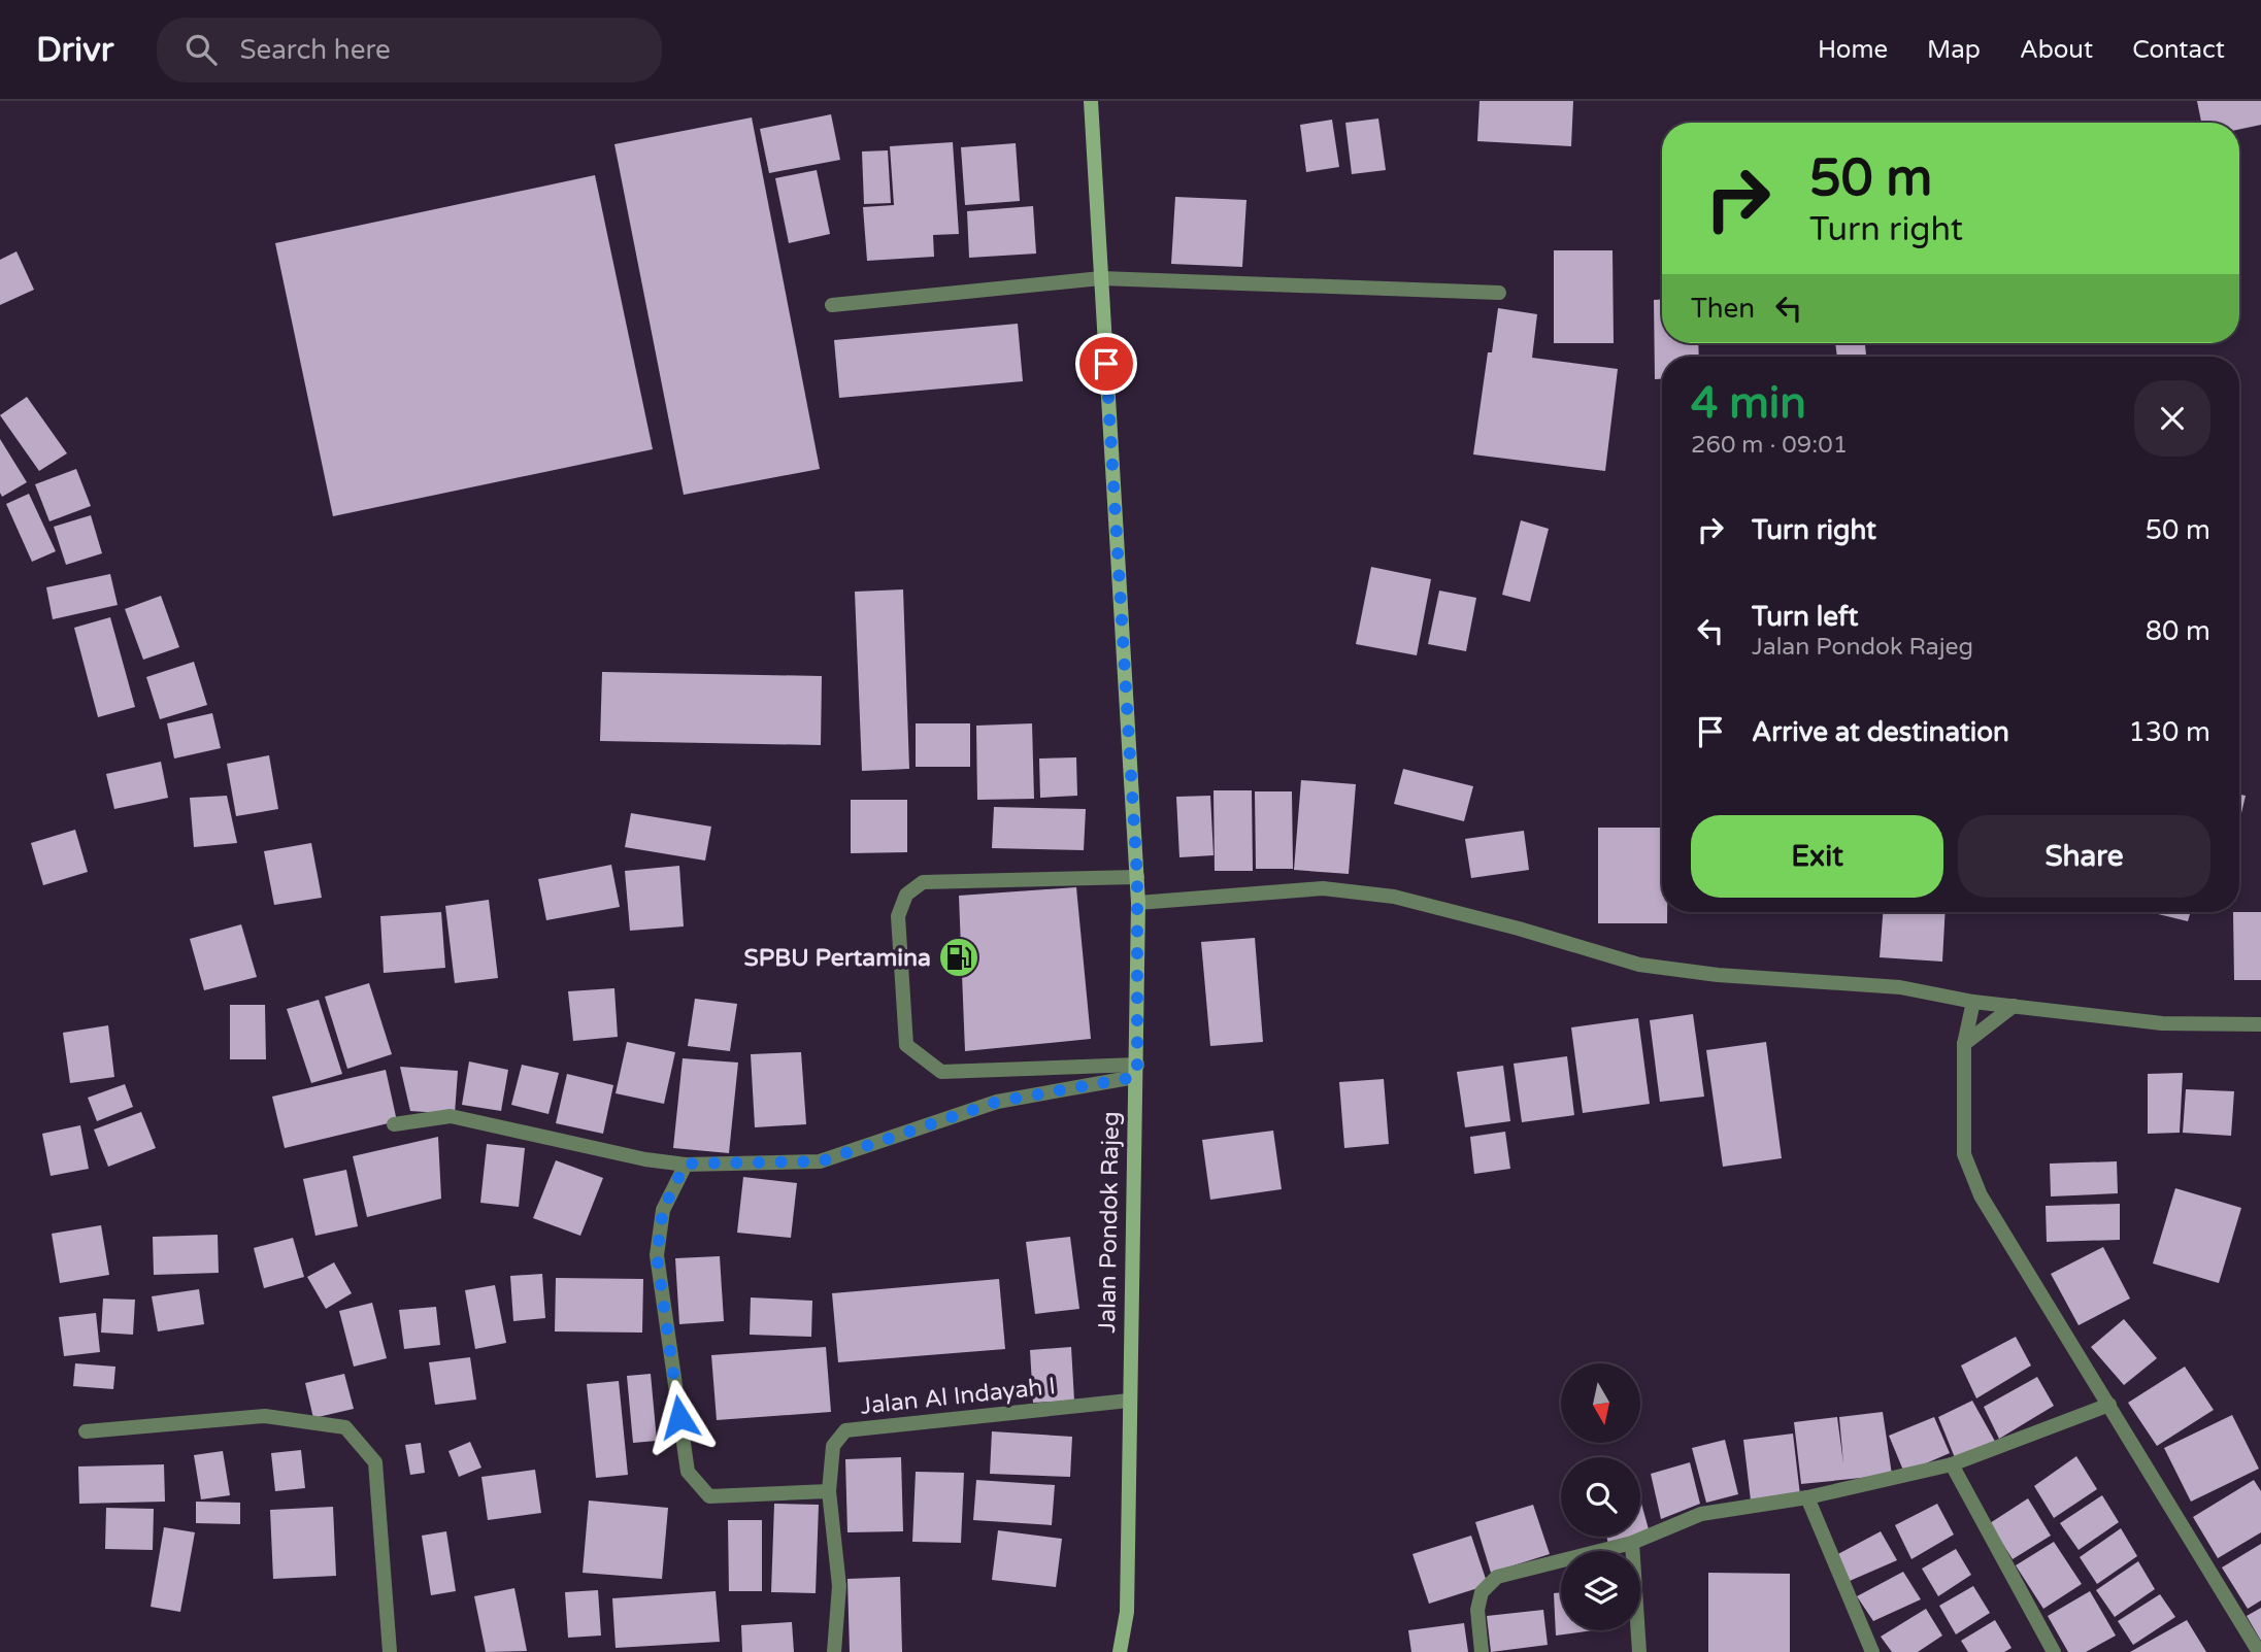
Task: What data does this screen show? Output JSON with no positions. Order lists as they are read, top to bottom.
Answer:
{
  "streets": {
    "main road": ["Jalan Pondok Rajeg"],
    "street": ["Jalan Al Indayah I"]
  },
  "crossings": [
    ["Jalan Pondok Rajeg", "Jalan Al Indayah I"]
  ],
  "places": {
    "fuel station": ["SPBU Pertamina"]
  },
  "north": "bottom",
  "page": {
    "header": "Drivr",
    "search": "Search here",
    "nav": [
      "Home",
      "Map",
      "About",
      "Contact"
    ],
    "turn": ["50 m", "Turn right"],
    "then": "Then",
    "heading": ["4 min", "260 m · 09:01"],
    "list": [
      {
        "name": "Turn right",
        "value": "50 m"
      },
      {
        "name": "Turn left",
        "note": "Jalan Pondok Rajeg",
        "value": "80 m"
      },
      {
        "name": "Arrive at destination",
        "value": "130 m"
      }
    ],
    "buttons": ["Exit", "Share"]
  }
}
